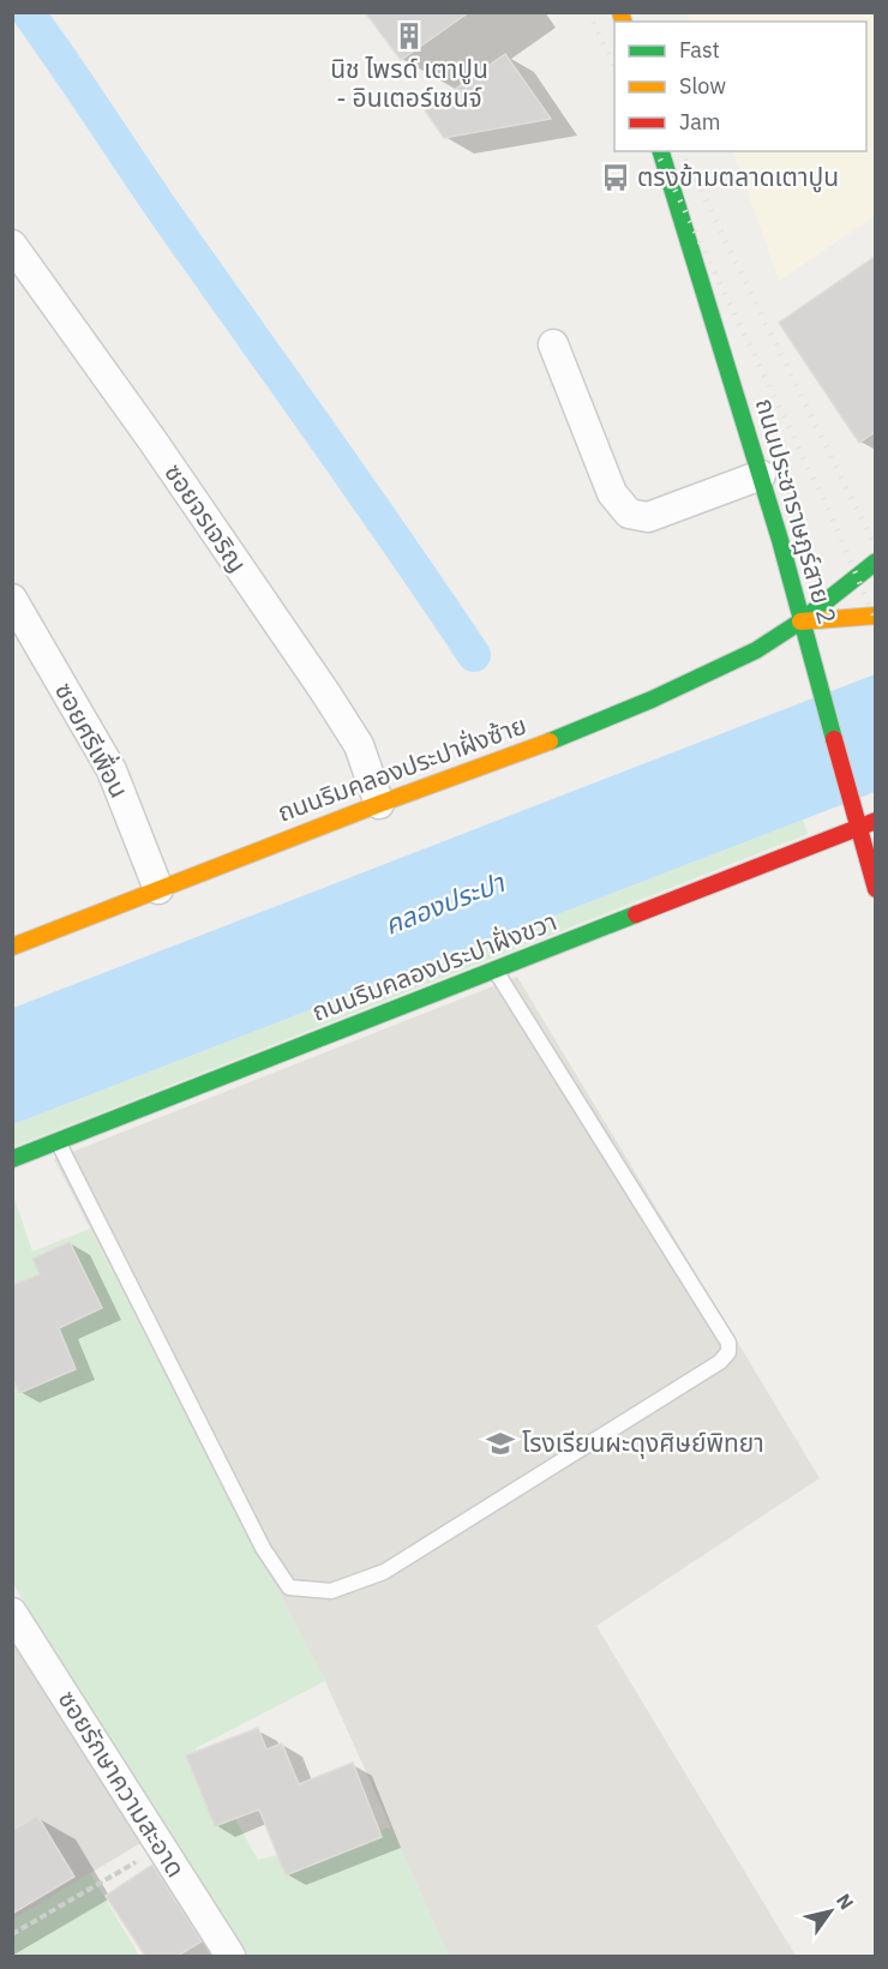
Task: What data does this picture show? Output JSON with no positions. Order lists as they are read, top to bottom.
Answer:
{
  "streets": {
    "street": [
      "ถนนประชาราษฎร์สาย 2",
      "ซอยจรเจริญ",
      "ซอยศรีเพื่อน",
      "ถนนริมคลองประปาฝั่งซ้าย",
      "ถนนริมคลองประปาฝั่งขวา",
      "ซอยรักษาความสะอาด"
    ]
  },
  "crossings": [
    ["ถนนประชาราษฎร์สาย 2", "ถนนริมคลองประปาฝั่งซ้าย"],
    ["ถนนประชาราษฎร์สาย 2", "ถนนริมคลองประปาฝั่งขวา"],
    ["ซอยจรเจริญ", "ถนนริมคลองประปาฝั่งซ้าย"],
    ["ซอยศรีเพื่อน", "ถนนริมคลองประปาฝั่งซ้าย"]
  ],
  "water": ["คลองประปา"],
  "places": {
    "building": ["นิช ไพรด์ เตาปูน - อินเตอร์เชนจ์"],
    "bus stop": ["ตรงข้ามตลาดเตาปูน"],
    "school or university": ["โรงเรียนผะดุงศิษย์พิทยา"]
  },
  "legend": ["Fast", "Slow", "Jam"],
  "north": "top right"
}
